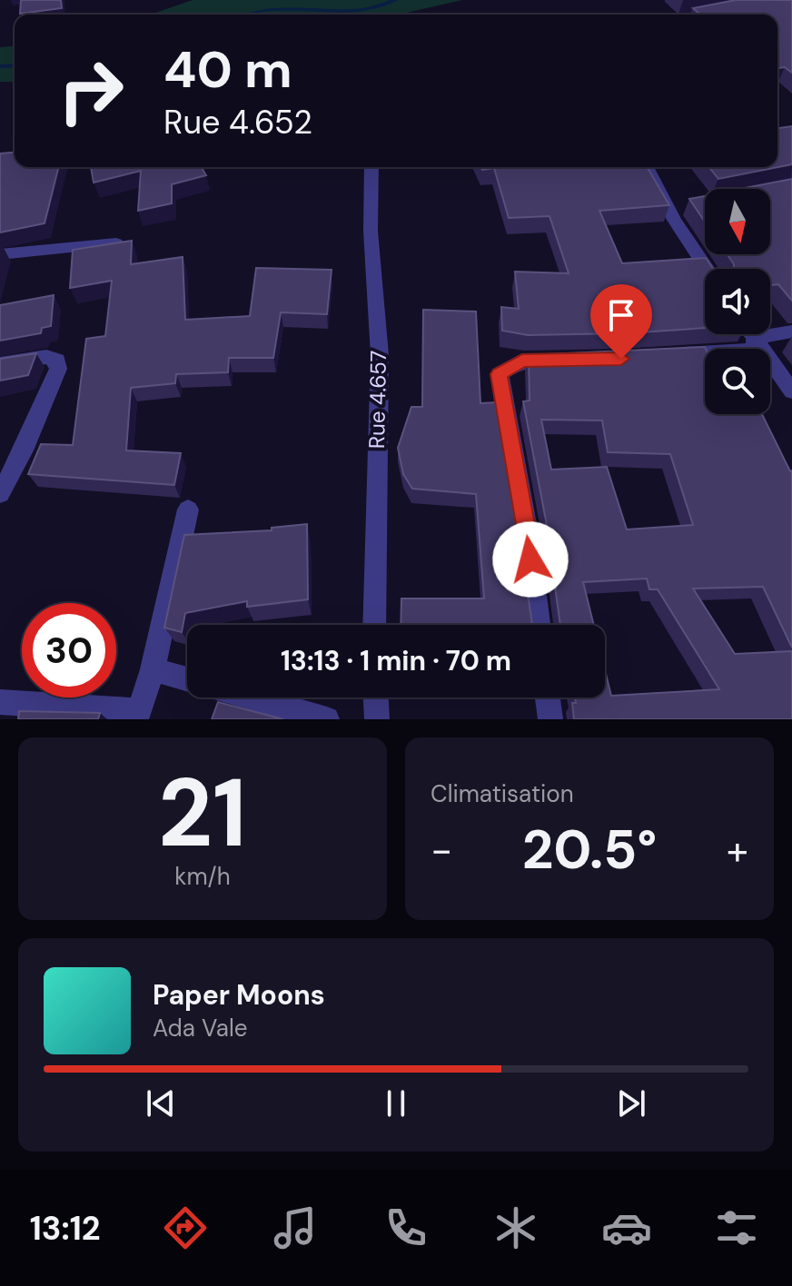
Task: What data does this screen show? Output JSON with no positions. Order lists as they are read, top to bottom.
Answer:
{
  "streets": {
    "street": ["Rue 4.657"]
  },
  "north": "bottom",
  "page": {
    "turn": ["40 m", "Rue 4.652"],
    "limit": "30",
    "trip": "13:13 · 1 min · 70 m",
    "tile": [
      ["21", "km/h"],
      "Climatisation"
    ],
    "heat": ["−", "20.5°", "+"],
    "song": ["Paper Moons", "Ada Vale"],
    "tabs": "13:12"
  }
}
